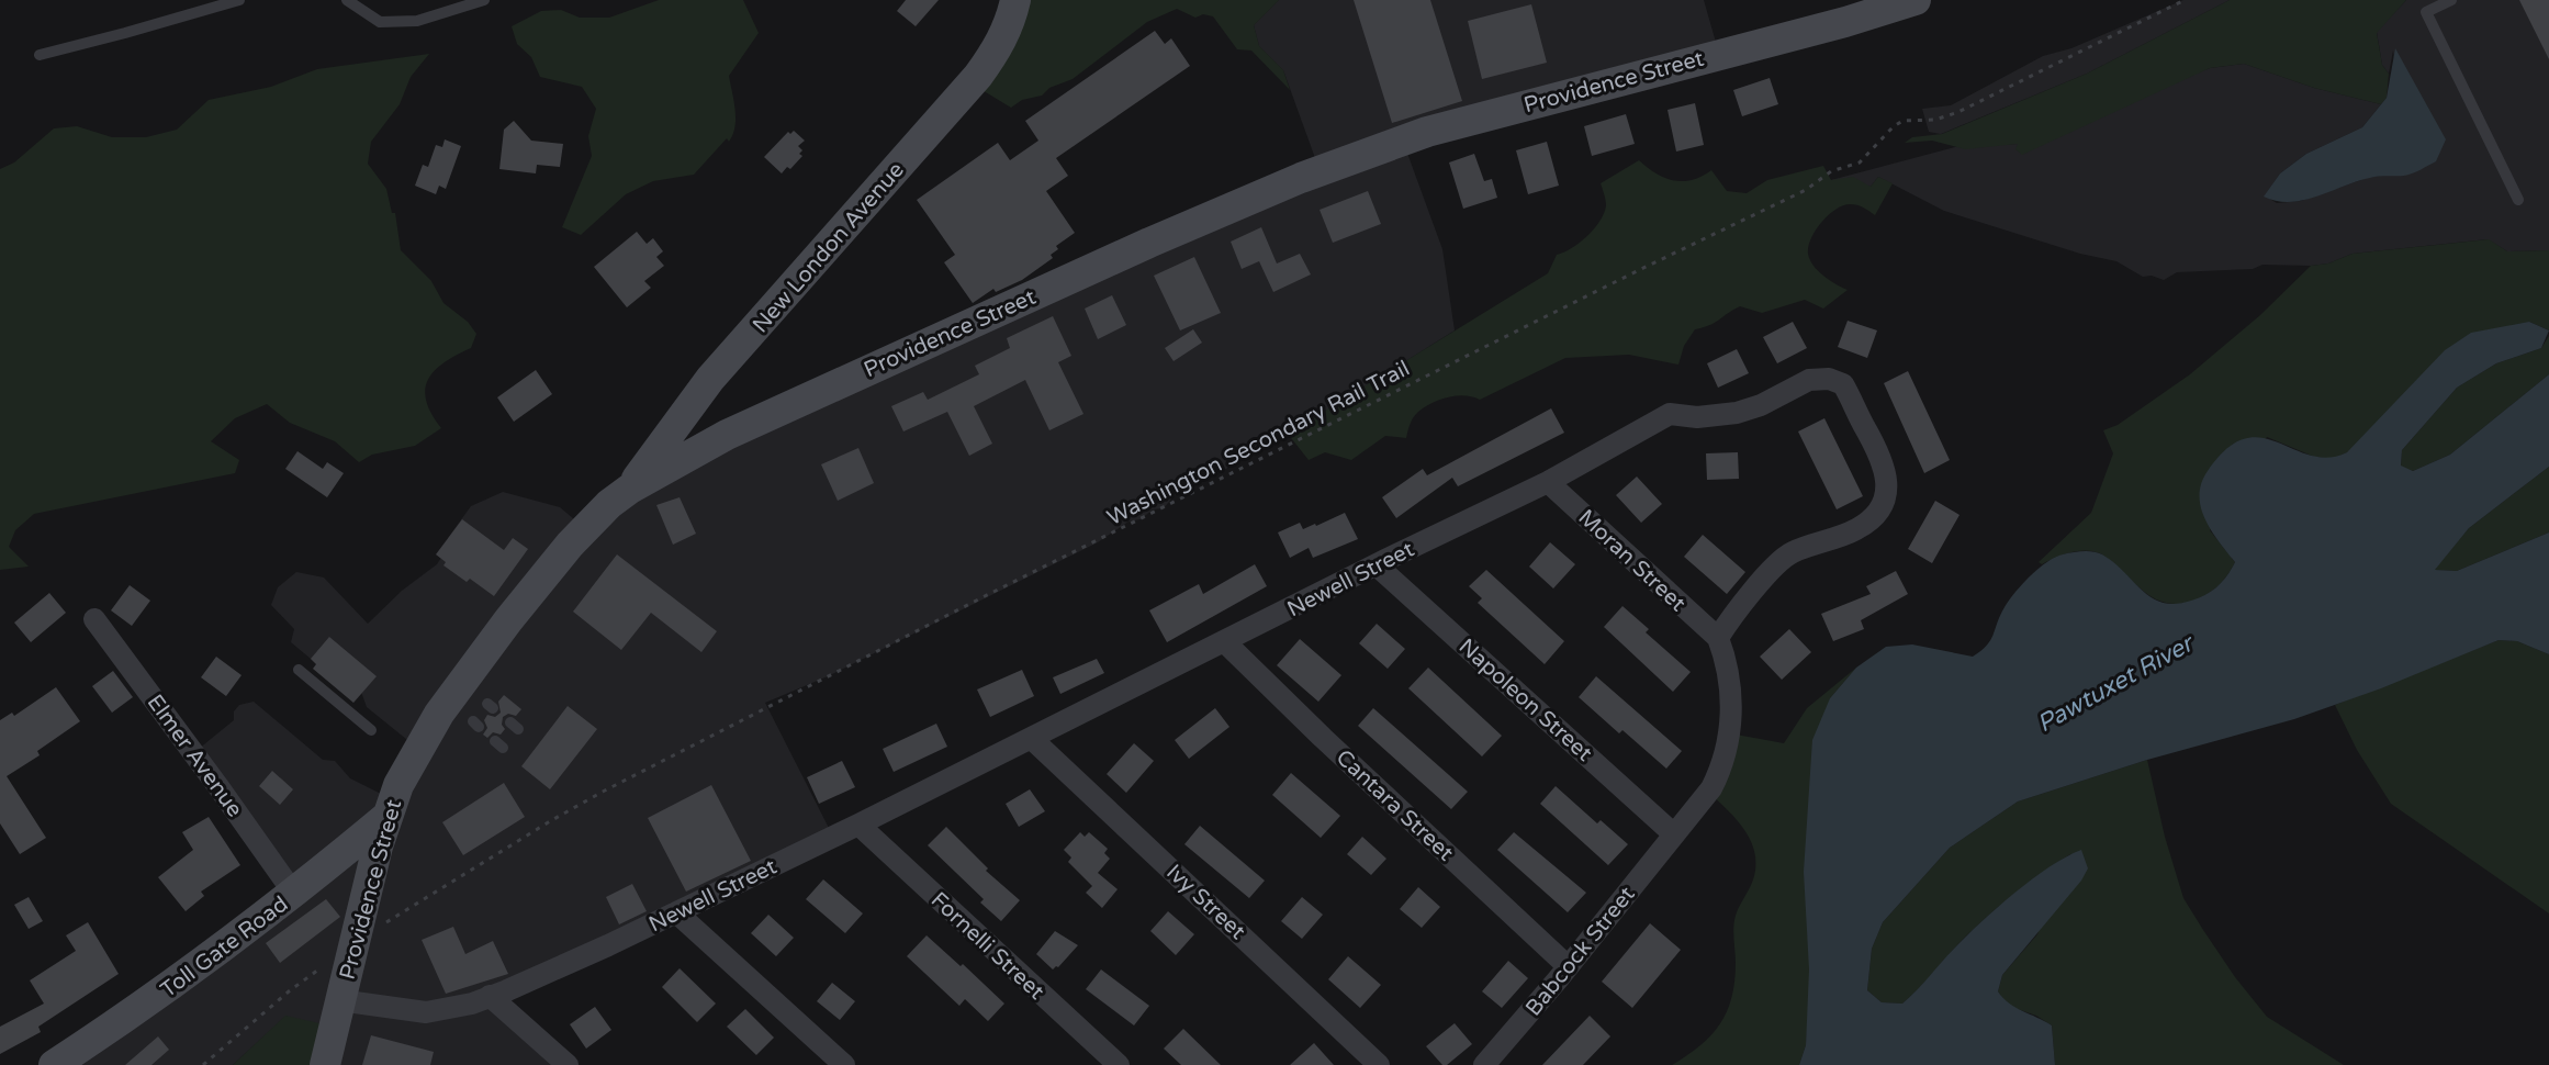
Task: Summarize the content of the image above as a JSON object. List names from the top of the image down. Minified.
{"streets":{"main road":["Providence Street","New London Avenue","Toll Gate Road"],"street":["Moran Street","Newell Street","Napoleon Street","Elmer Avenue","Cantara Street","Ivy Street","Fornelli Street","Babcock Street"],"path":["Washington Secondary Rail Trail"]},"crossings":[["Providence Street","New London Avenue"],["Providence Street","Washington Secondary Rail Trail"],["Providence Street","Newell Street"],["Providence Street","Toll Gate Road"],["Moran Street","Newell Street"],["Newell Street","Napoleon Street"],["Newell Street","Cantara Street"],["Newell Street","Ivy Street"],["Newell Street","Fornelli Street"],["Napoleon Street","Babcock Street"],["Elmer Avenue","Toll Gate Road"],["Cantara Street","Babcock Street"]],"water":["Pawtuxet River"]}
